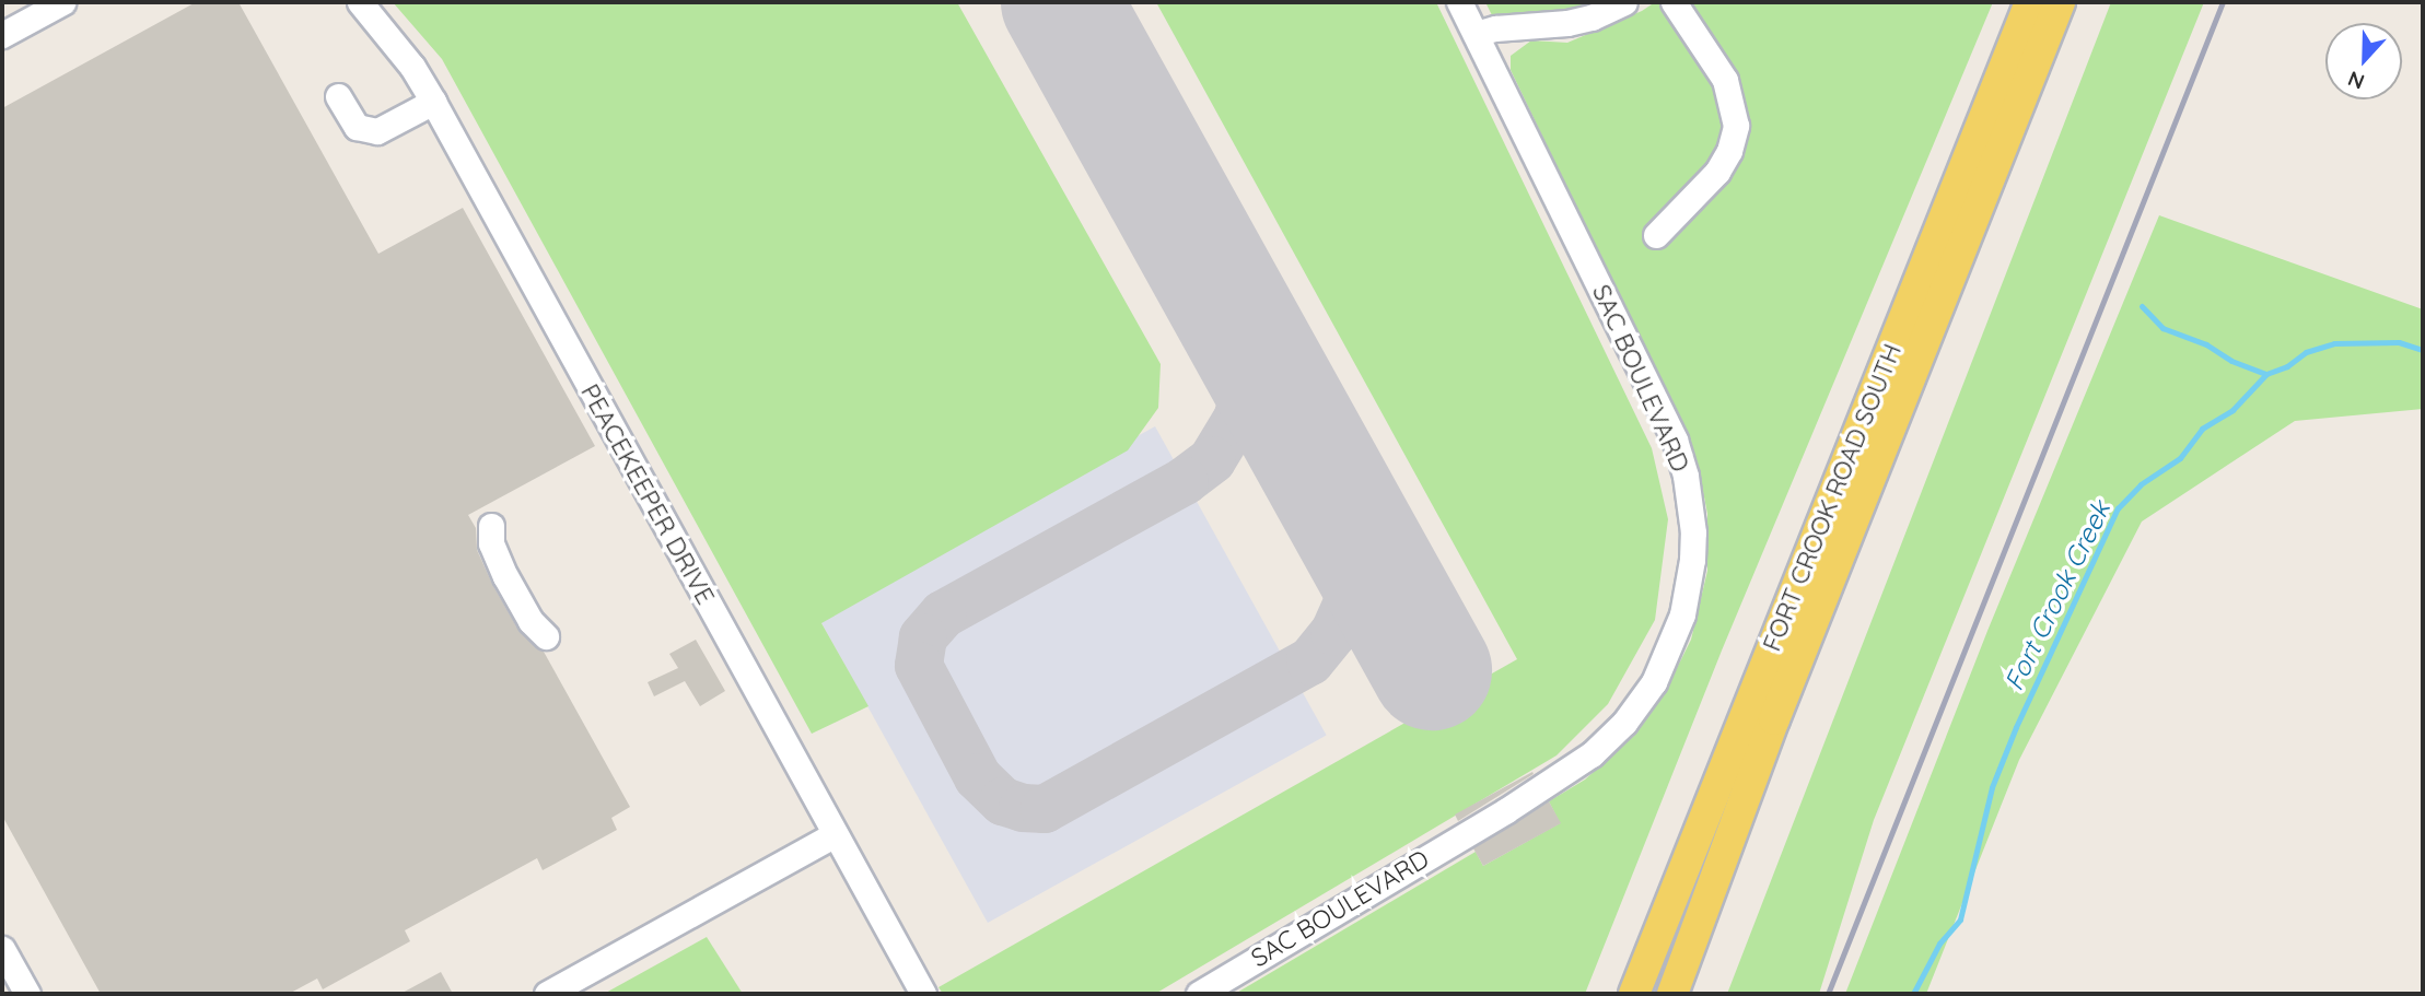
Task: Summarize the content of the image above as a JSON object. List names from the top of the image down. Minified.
{"streets":{"main road":["FORT CROOK ROAD SOUTH"],"street":["SAC BOULEVARD","PEACEKEEPER DRIVE"]},"water":["Fort Crook Creek"],"north":"bottom"}
